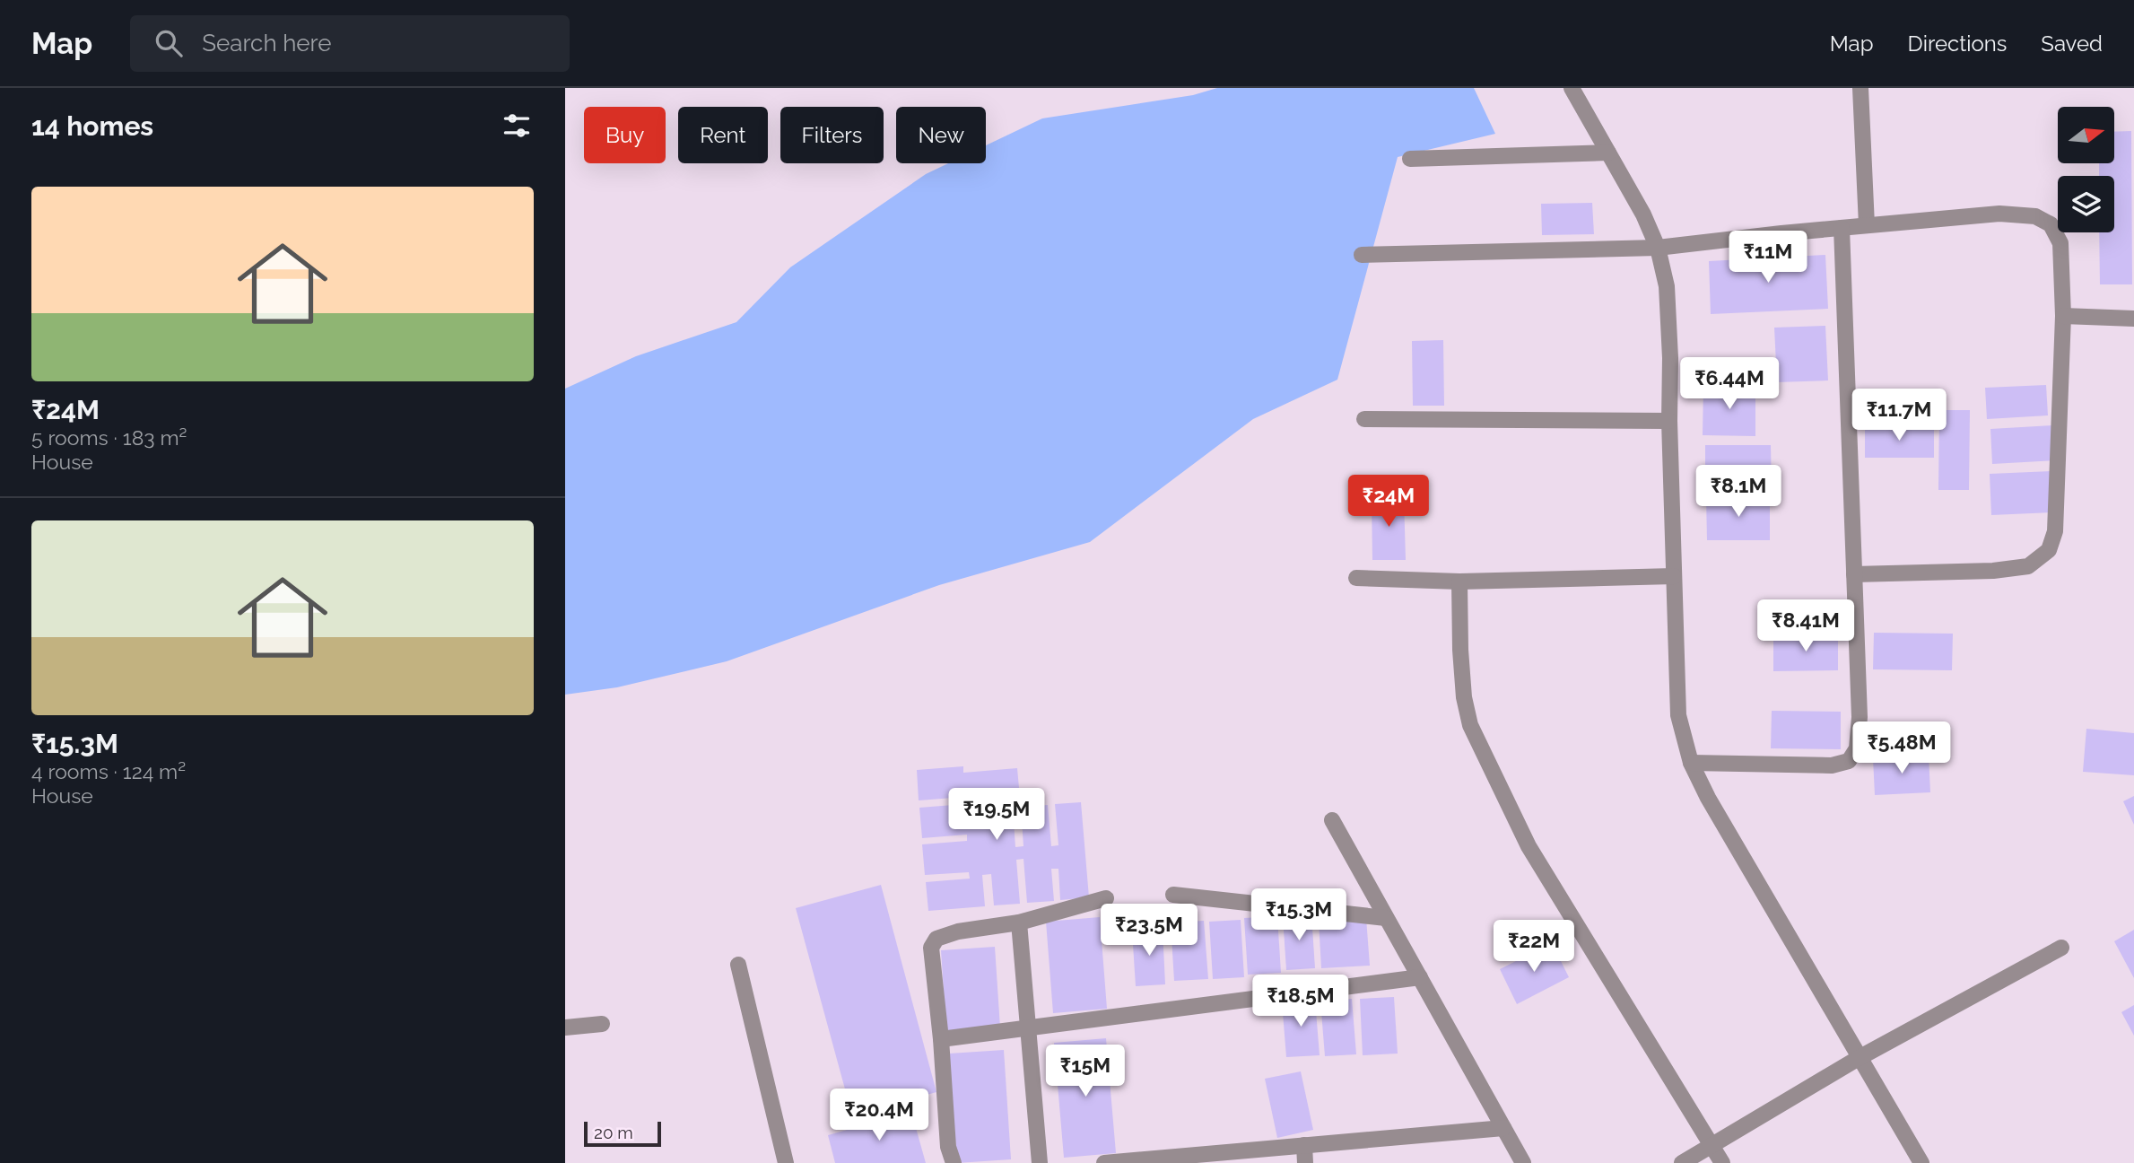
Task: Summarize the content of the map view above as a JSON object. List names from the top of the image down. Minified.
{"scale_bar":"20 m","north":"right","page":{"header":"Map","search":"Search here","nav":["Map","Directions","Saved"],"heading":"14 homes","chip":["Buy","Rent","Filters","New"],"list":[{"name":"₹24M","note":"5 rooms · 183 m² · House"},{"name":"₹15.3M","note":"4 rooms · 124 m² · House"}],"price":["₹11M","₹6.44M","₹11.7M","₹8.1M","₹24M","₹8.41M","₹5.48M","₹19.5M","₹15.3M","₹23.5M","₹22M","₹18.5M","₹15M","₹20.4M"],"scale":"20 m"}}
